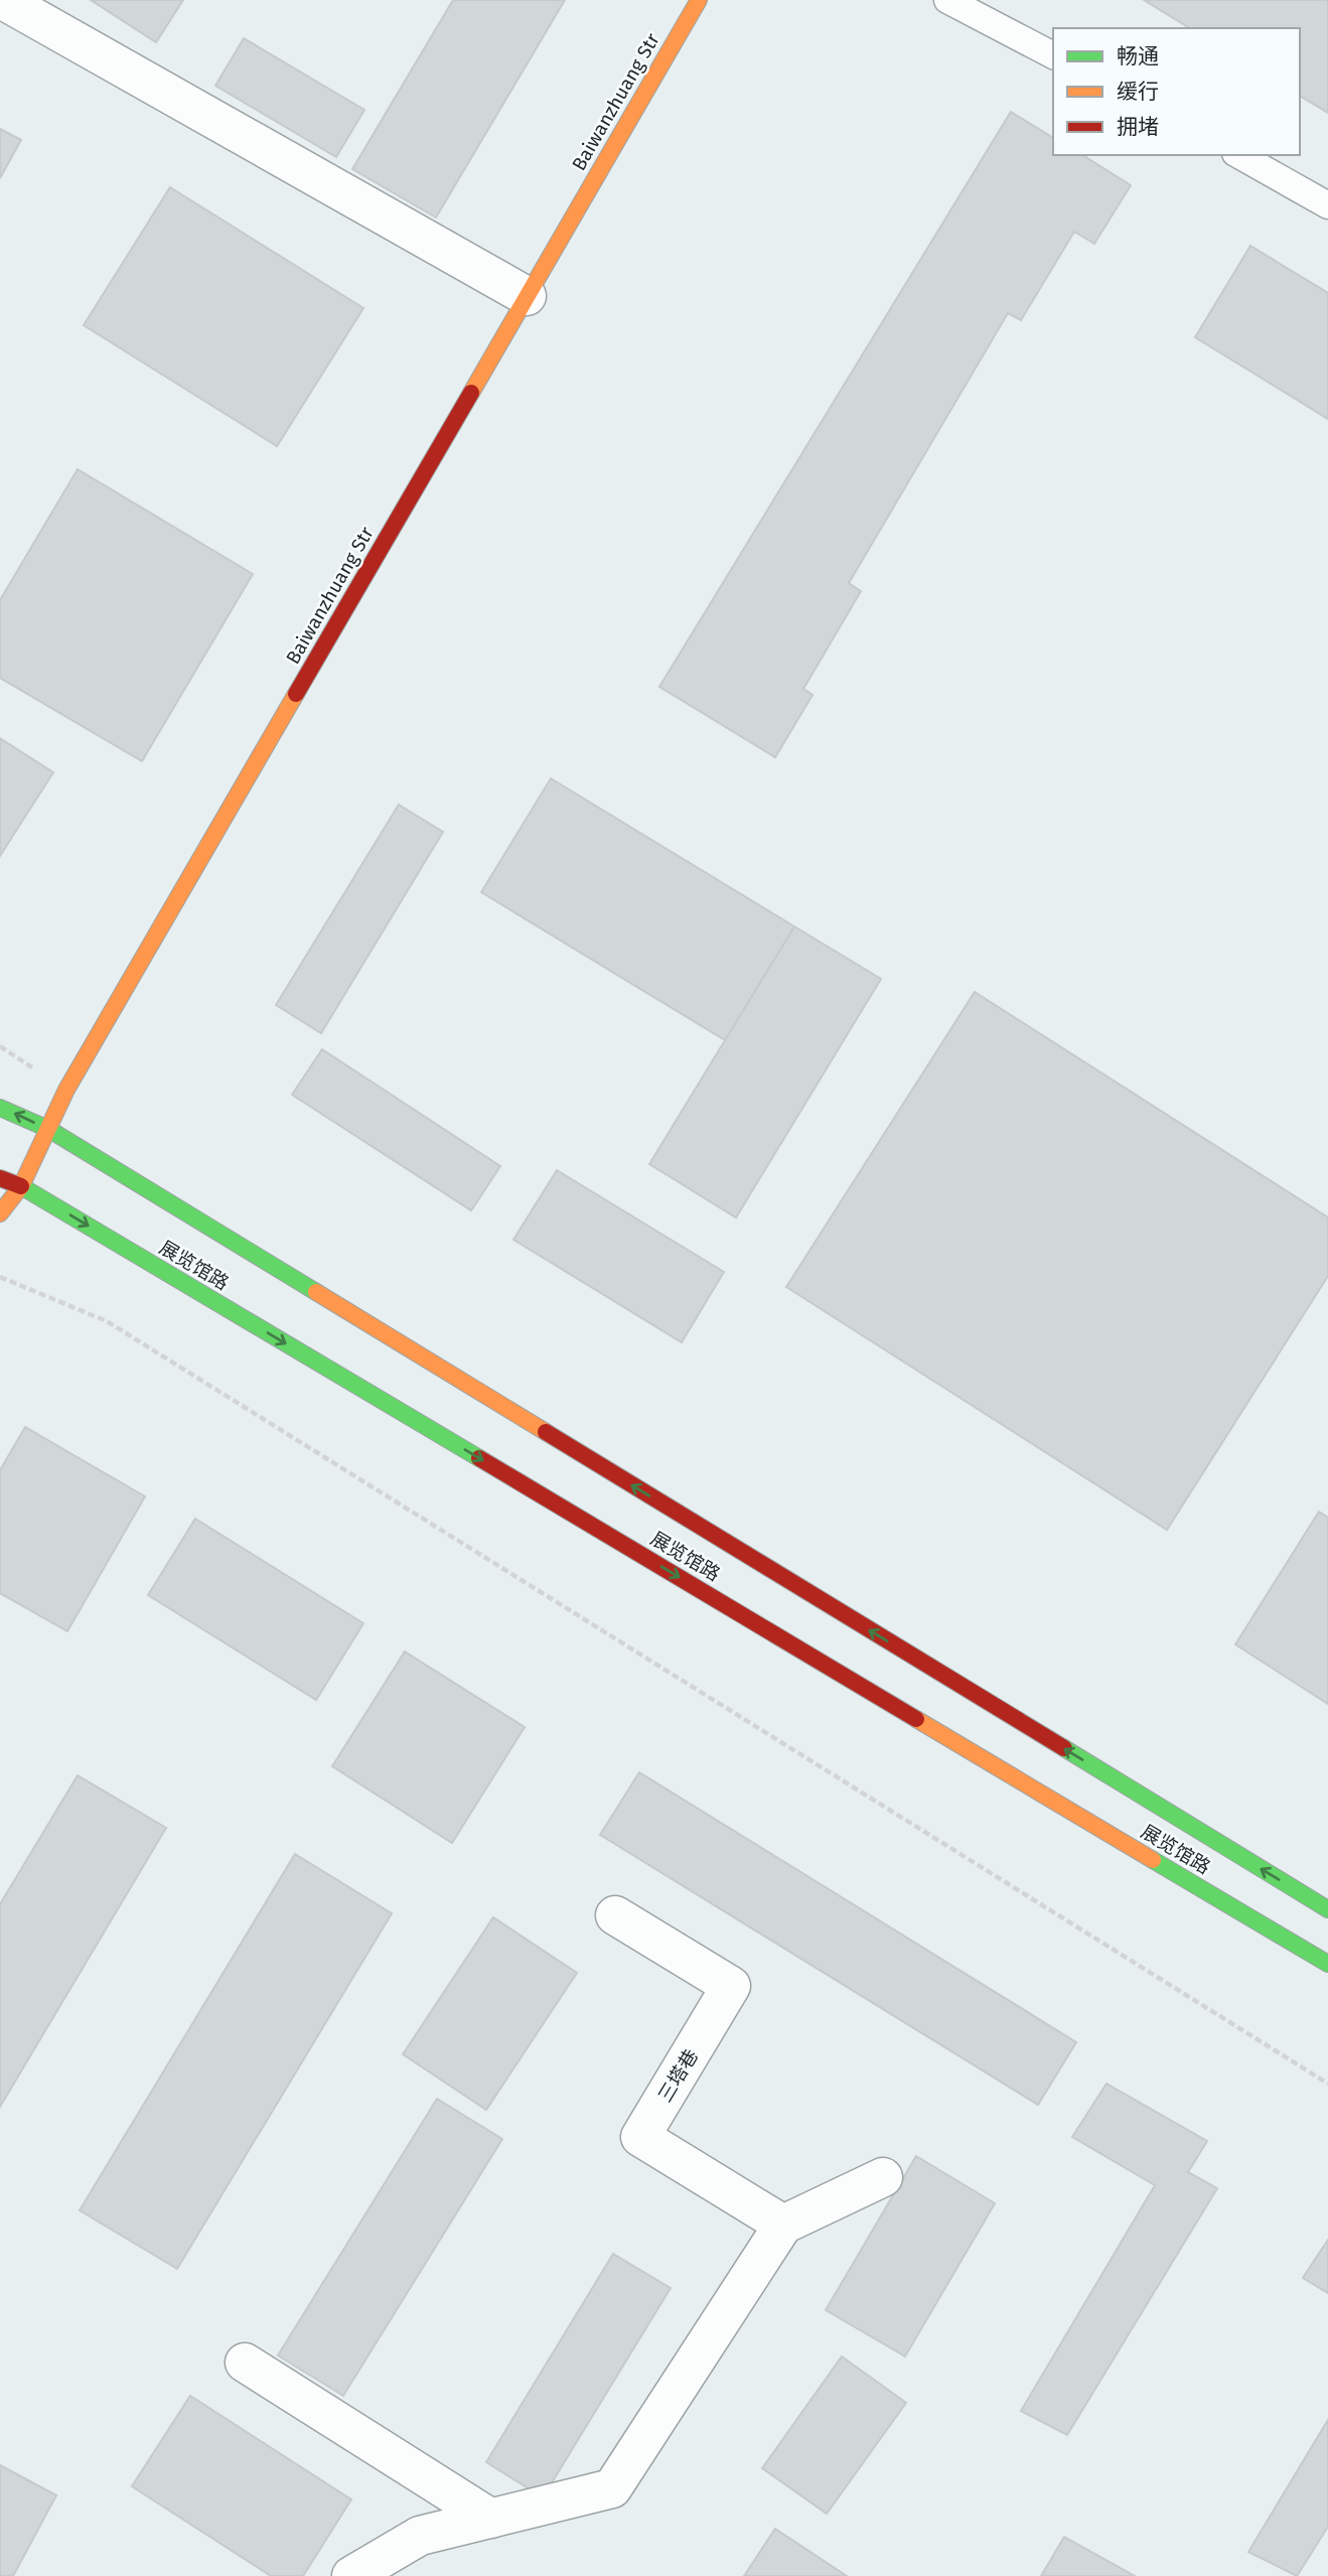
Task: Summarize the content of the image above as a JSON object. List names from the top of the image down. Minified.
{"streets":{"main road":["Baiwanzhuang Str","展览馆路"],"street":["三塔巷"]},"crossings":[["Baiwanzhuang Str","展览馆路"]],"legend":["畅通","缓行","拥堵"]}
